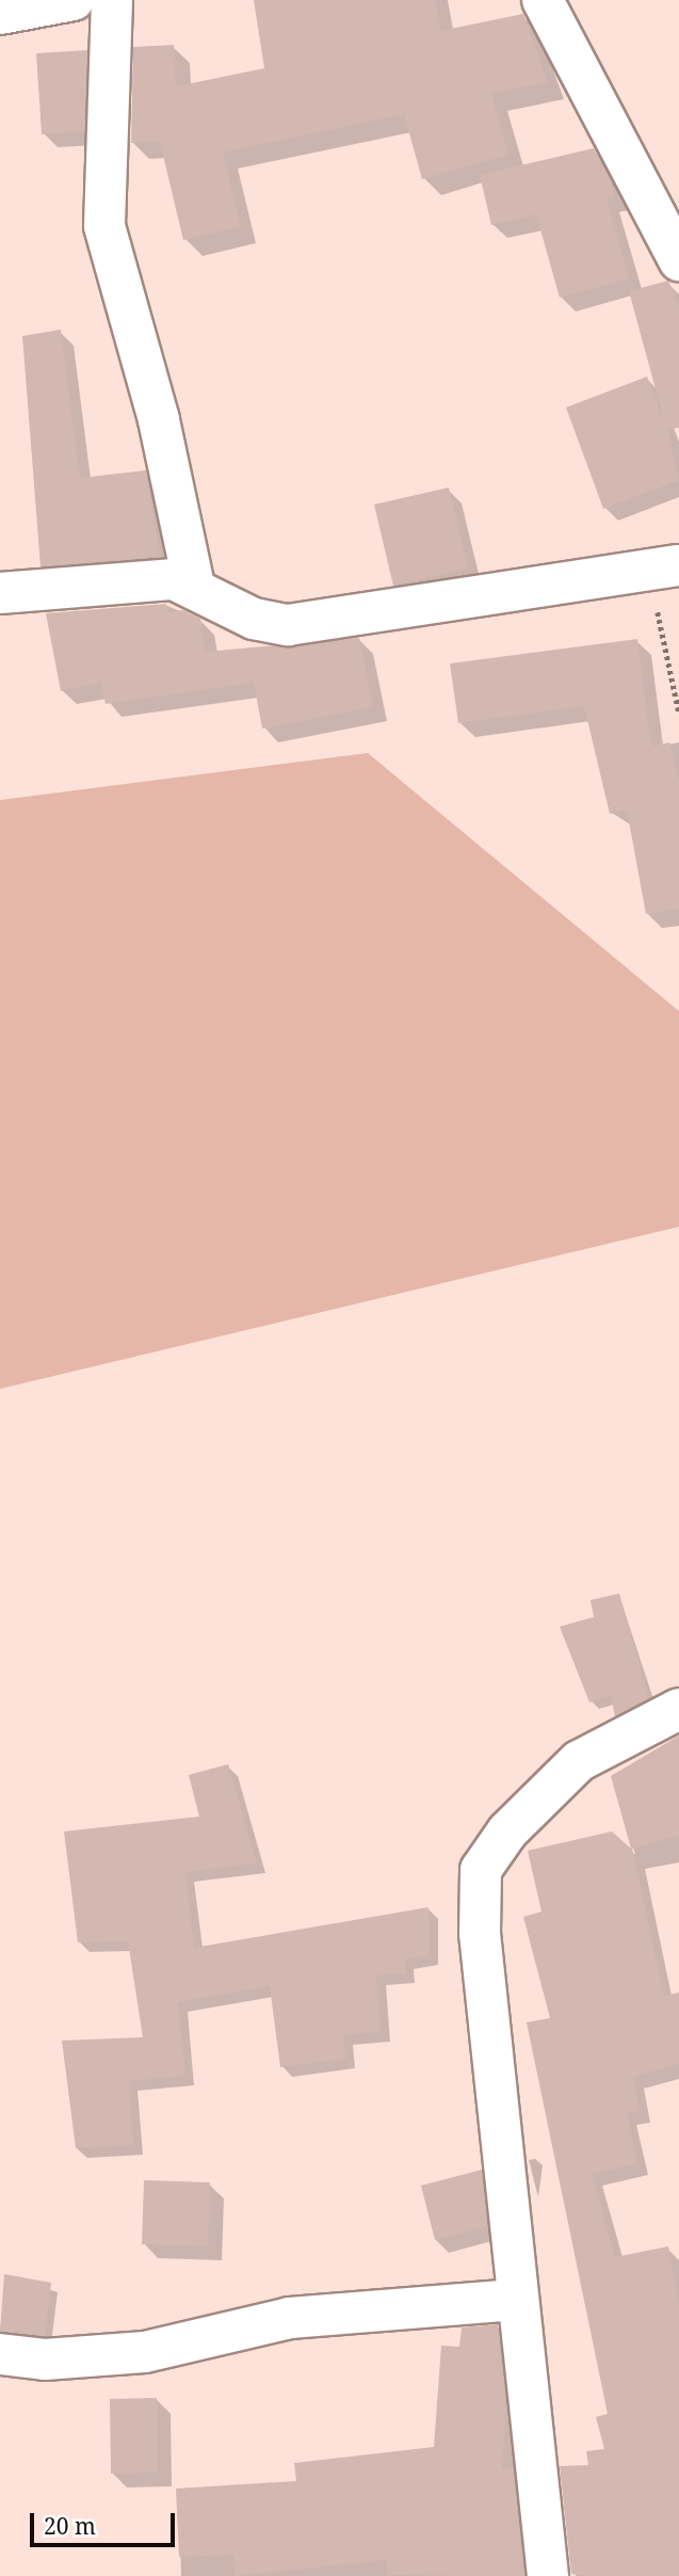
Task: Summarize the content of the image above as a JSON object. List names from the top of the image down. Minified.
{"scale_bar":"20 m"}
